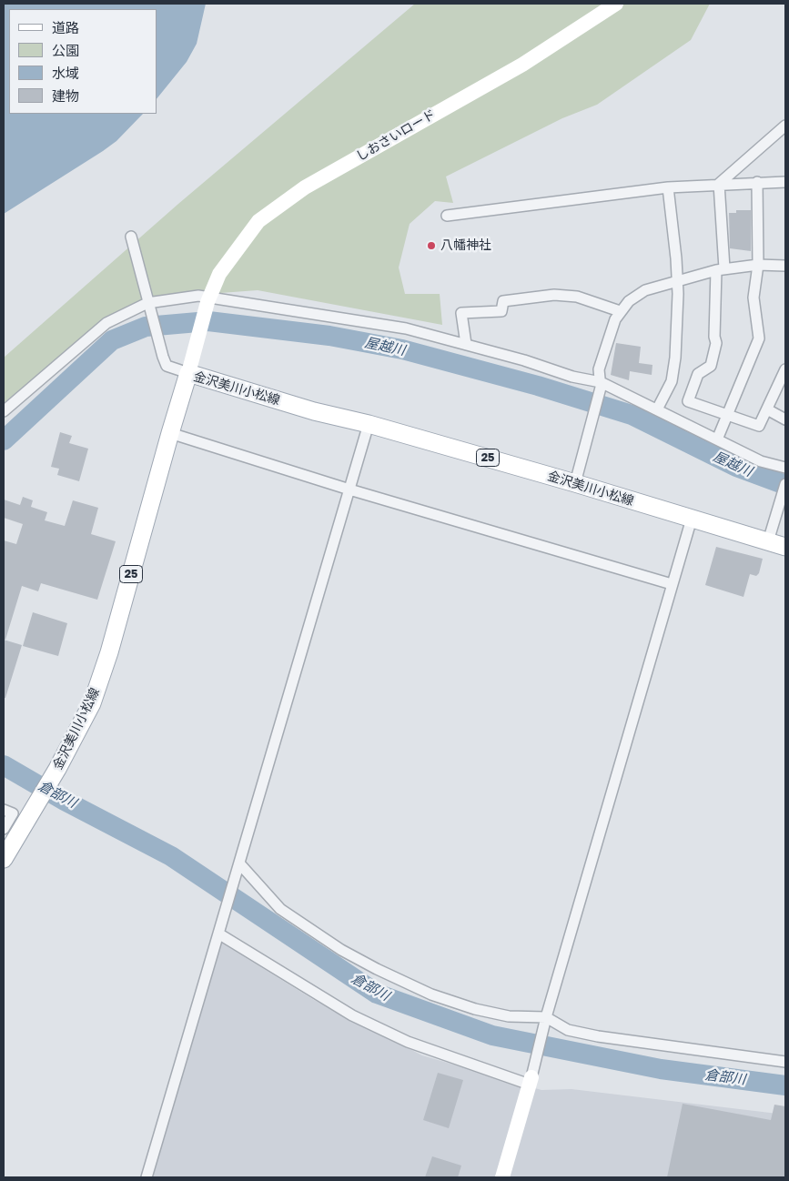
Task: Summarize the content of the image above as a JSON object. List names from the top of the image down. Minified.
{"streets":{"main road":["金沢美川小松線","25"],"street":["しおさいロード"]},"crossings":[["しおさいロード","金沢美川小松線"]],"water":["屋越川","倉部川"],"places":["八幡神社"],"legend":["道路","公園","水域","建物"]}
